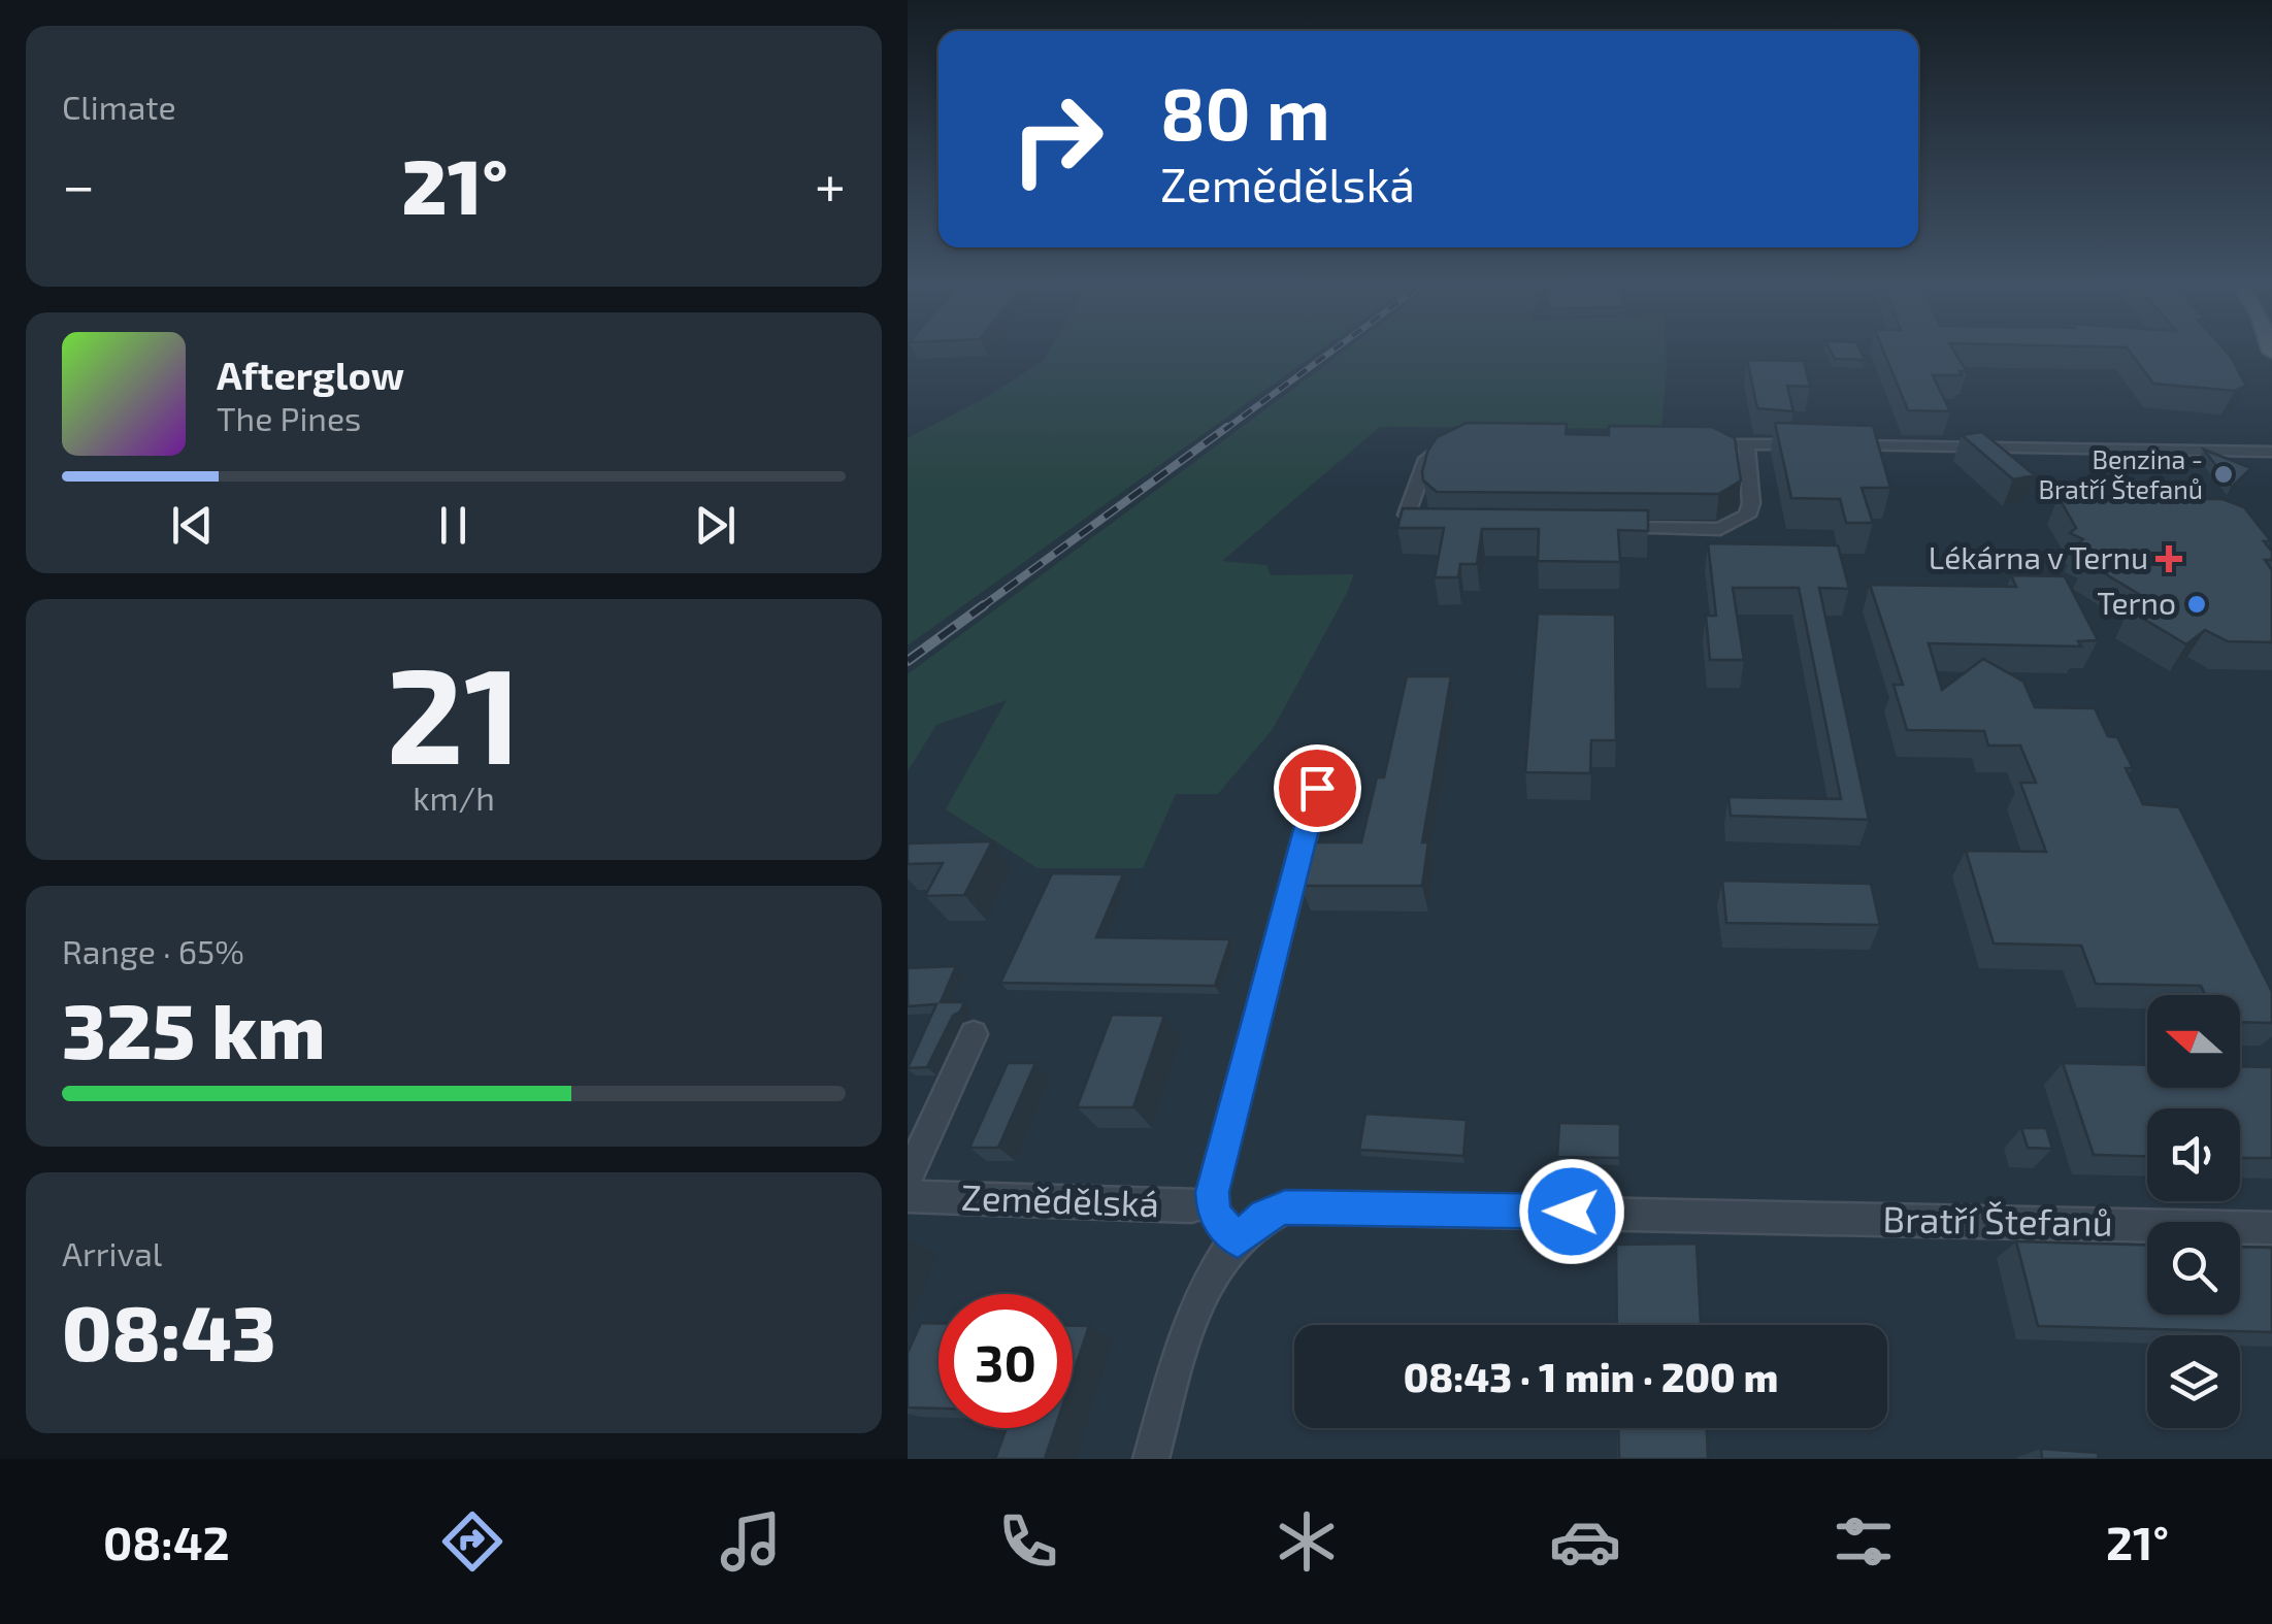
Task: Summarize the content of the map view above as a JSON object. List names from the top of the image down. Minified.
{"streets":{"street":["Zemědělská","Bratří Štefanů"]},"places":{"other":["Benzina - Bratří Štefanů","Terno"],"health":["Lékárna v Ternu"]},"north":"left","page":{"tile":["Climate",["21","km/h"],["Range · 65%","325 km"],["Arrival","08:43"]],"turn":["80 m","Zemědělská"],"heat":["−","21°","+"],"song":["Afterglow","The Pines"],"limit":"30","trip":"08:43 · 1 min · 200 m","tabs":["08:42","21°"]}}
